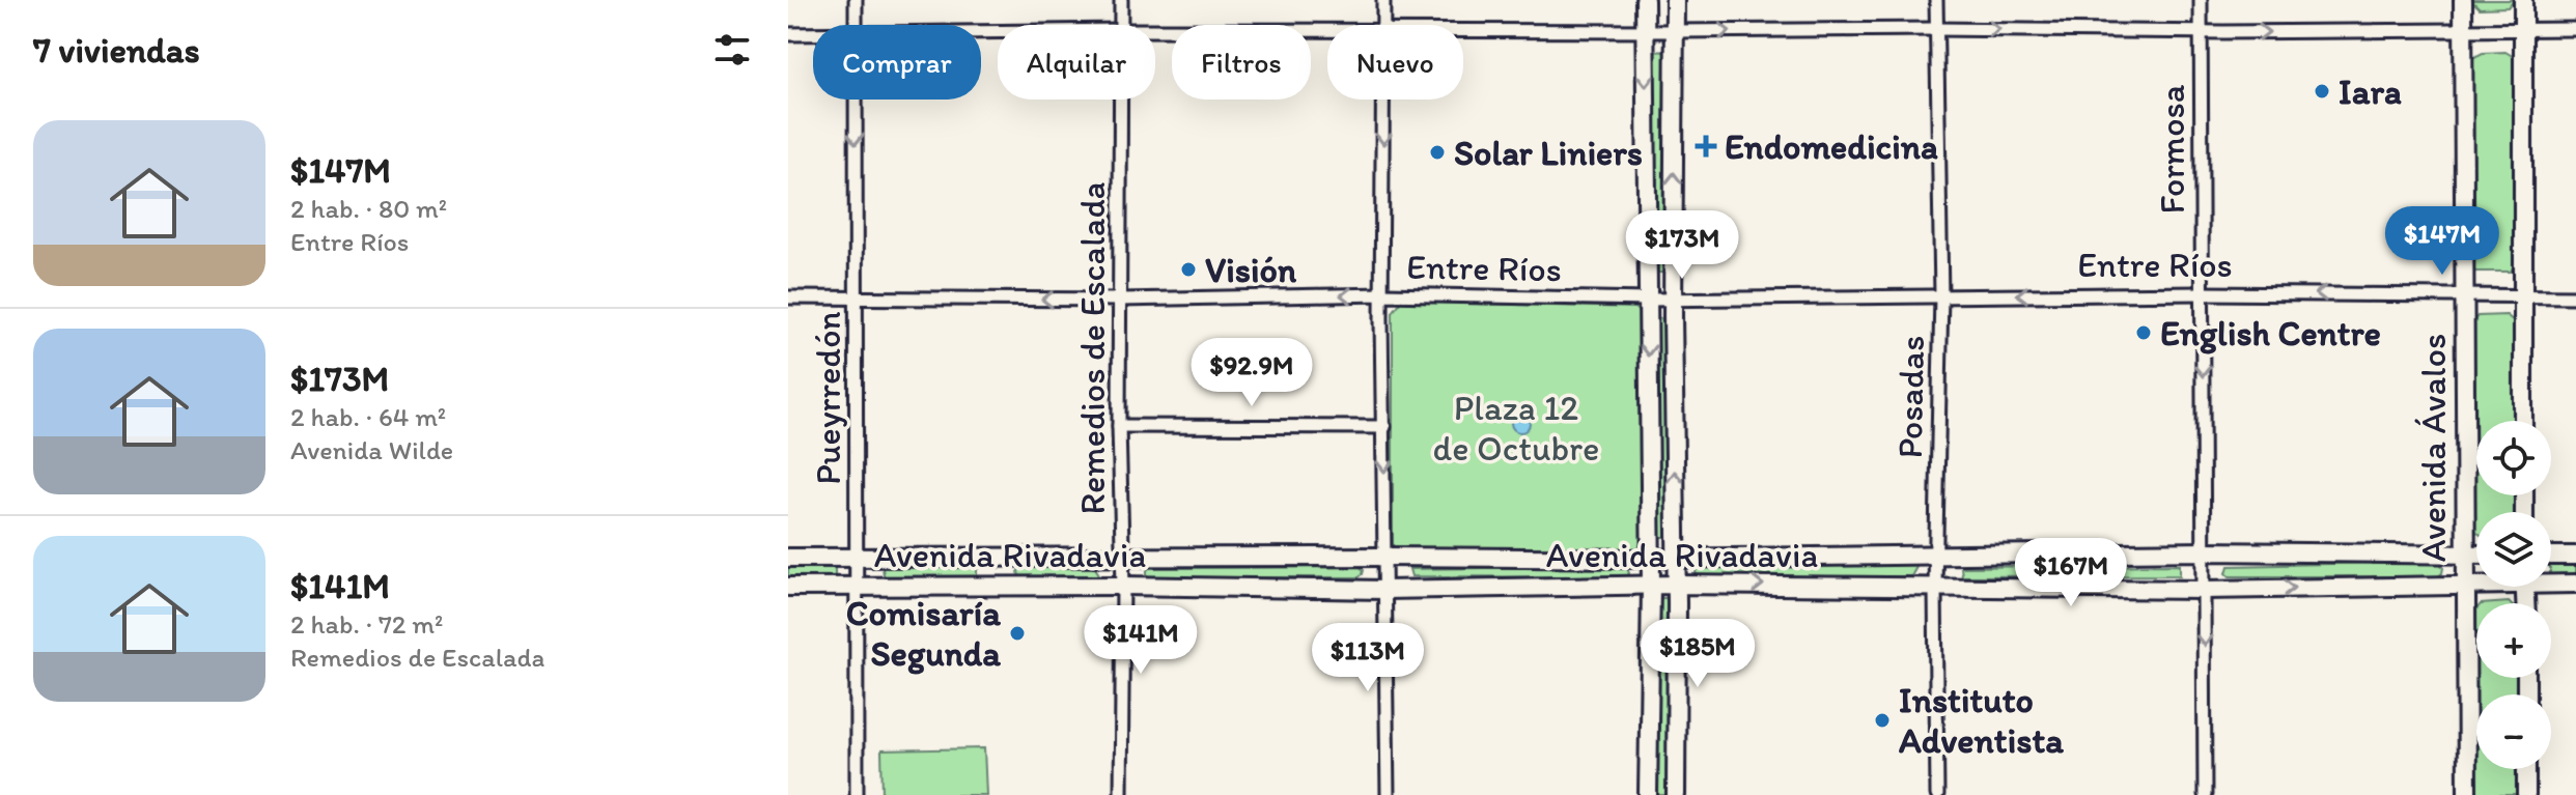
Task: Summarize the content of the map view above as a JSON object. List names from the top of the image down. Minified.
{"streets":{"main road":["Avenida Ávalos","Avenida Rivadavia"],"street":["Formosa","Entre Ríos","Remedios de Escalada","Posadas","Pueyrredón"]},"crossings":[["Formosa","Entre Ríos"],["Formosa","Avenida Rivadavia"],["Entre Ríos","Remedios de Escalada"],["Entre Ríos","Posadas"],["Entre Ríos","Pueyrredón"],["Entre Ríos","Avenida Ávalos"],["Remedios de Escalada","Avenida Rivadavia"],["Posadas","Avenida Rivadavia"],["Pueyrredón","Avenida Rivadavia"],["Avenida Ávalos","Avenida Rivadavia"]],"one_way":["Formosa","Entre Ríos"],"parks":["Plaza 12 de Octubre"],"places":{"other":["Iara","Solar Liniers","Visión","English Centre","Comisaría Segunda","Instituto Adventista"],"health":["Endomedicina"]},"page":{"heading":"7 viviendas","chip":["Comprar","Alquilar","Filtros","Nuevo"],"list":[{"name":"$147M","note":"2 hab. · 80 m² · Entre Ríos"},{"name":"$173M","note":"2 hab. · 64 m² · Avenida Wilde"},{"name":"$141M","note":"2 hab. · 72 m² · Remedios de Escalada"}],"price":["$147M","$173M","$92.9M","$167M","$141M","$185M","$113M"],"map_buttons":["+","−"]}}
